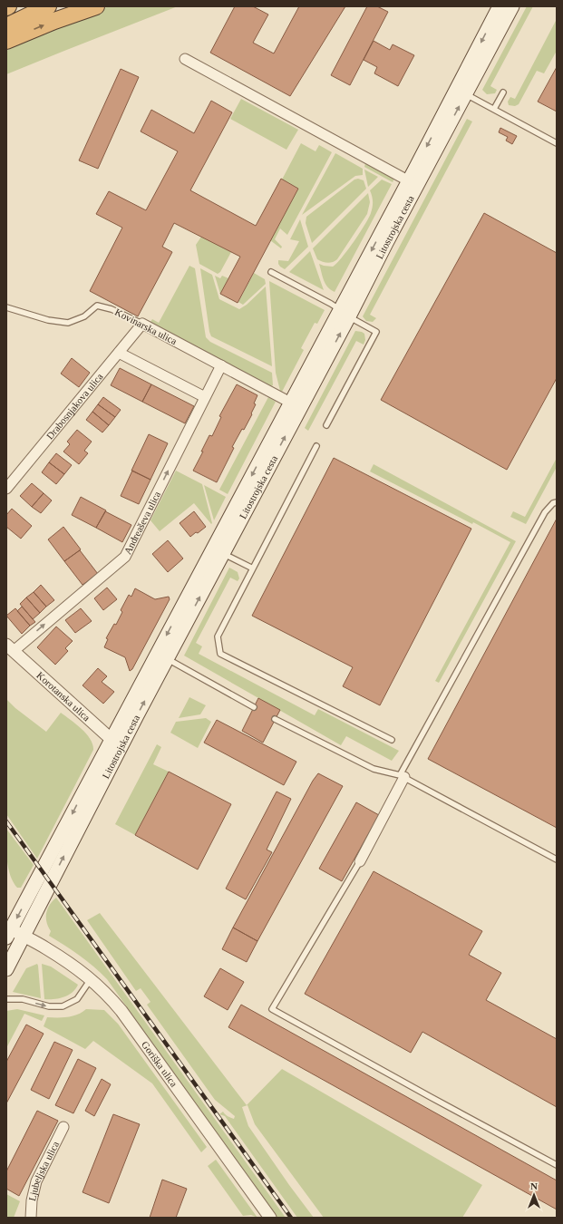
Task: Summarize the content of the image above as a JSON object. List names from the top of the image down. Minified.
{"streets":{"main road":["Litostrojska cesta"],"street":["Kovinarska ulica","Drabosnjakova ulica","Andreaševa ulica","Korotanska ulica","Goriška ulica","Ljubeljska ulica"]},"crossings":[["Litostrojska cesta","Kovinarska ulica"],["Litostrojska cesta","Korotanska ulica"],["Litostrojska cesta","Goriška ulica"],["Kovinarska ulica","Drabosnjakova ulica"],["Andreaševa ulica","Korotanska ulica"]],"one_way":["Andreaševa ulica"],"north":"top"}
